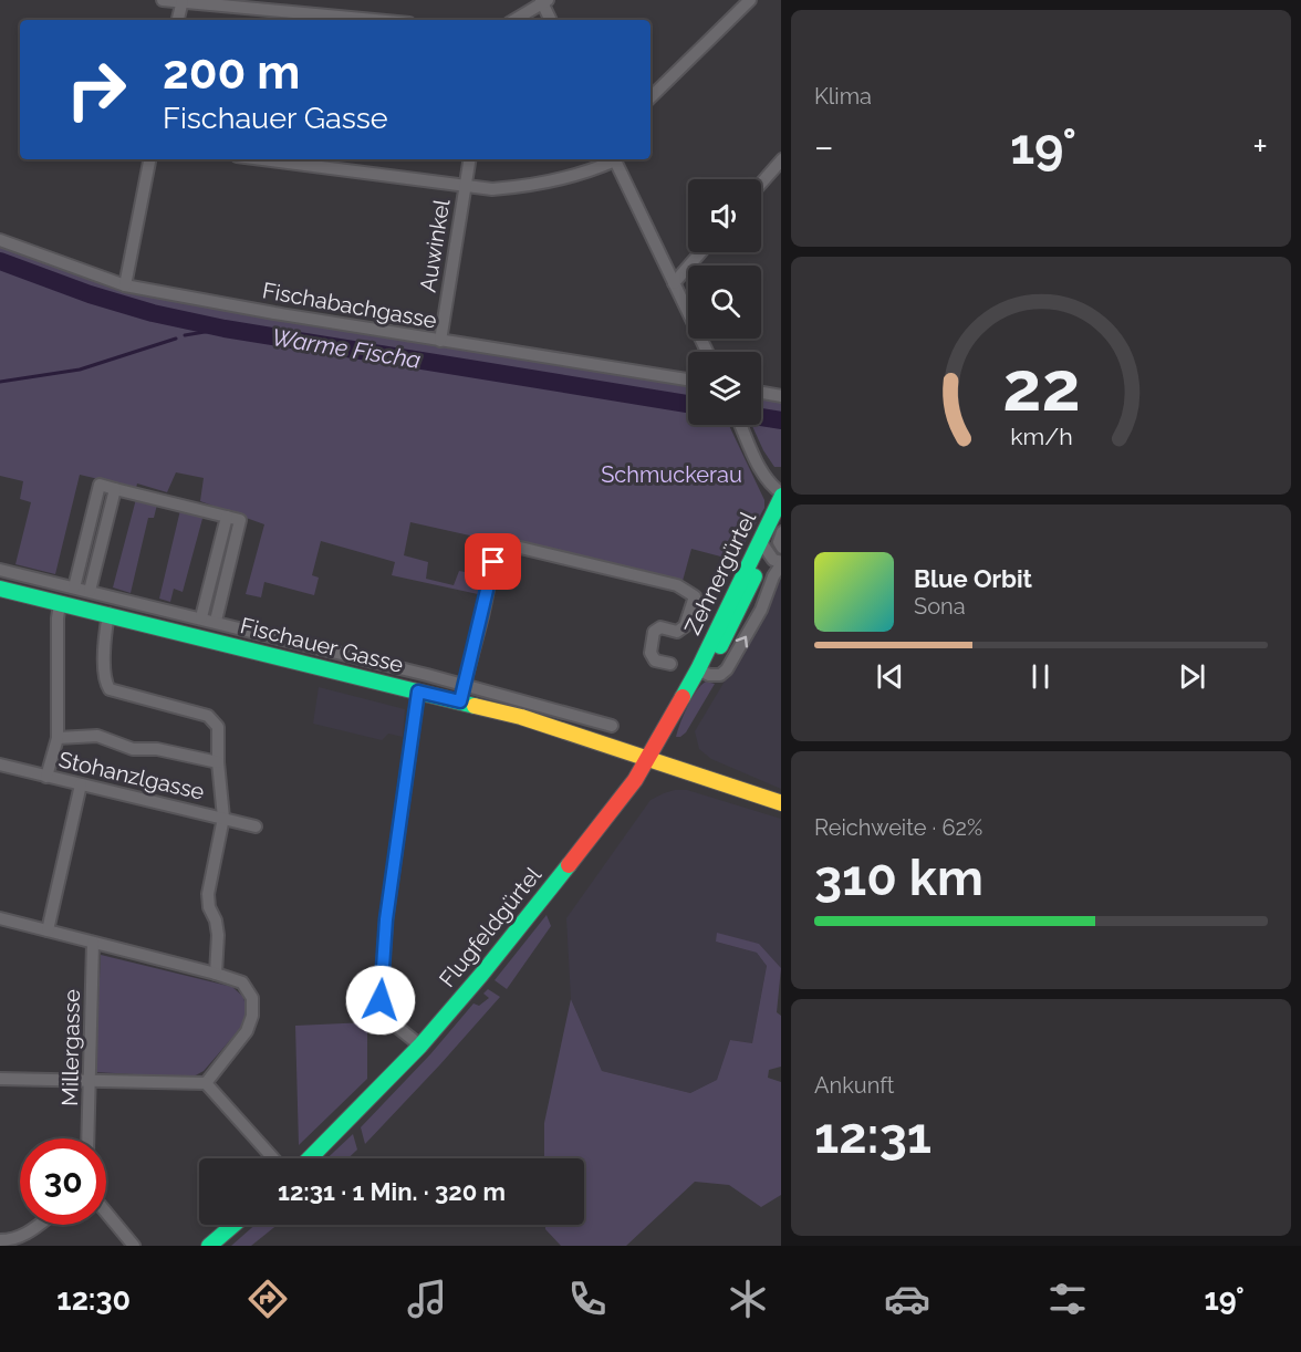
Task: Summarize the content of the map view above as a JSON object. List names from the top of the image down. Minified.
{"streets":{"main road":["Zehnergürtel","Fischauer Gasse","Flugfeldgürtel"],"street":["Auwinkel","Fischabachgasse","Stohanzlgasse","Millergasse"]},"crossings":[["Auwinkel","Fischabachgasse"],["Zehnergürtel","Fischauer Gasse"],["Zehnergürtel","Flugfeldgürtel"],["Fischauer Gasse","Flugfeldgürtel"]],"water":["Warme Fischa"],"parks":["Schmuckerau"],"page":{"tile":["Klima",["Reichweite · 62%","310 km"],["Ankunft","12:31"]],"turn":["200 m","Fischauer Gasse"],"heat":["−","19°","+"],"song":["Blue Orbit","Sona"],"limit":"30","trip":"12:31 · 1 Min. · 320 m","tabs":["12:30","19°"],"gauge":["22","km/h"]}}
